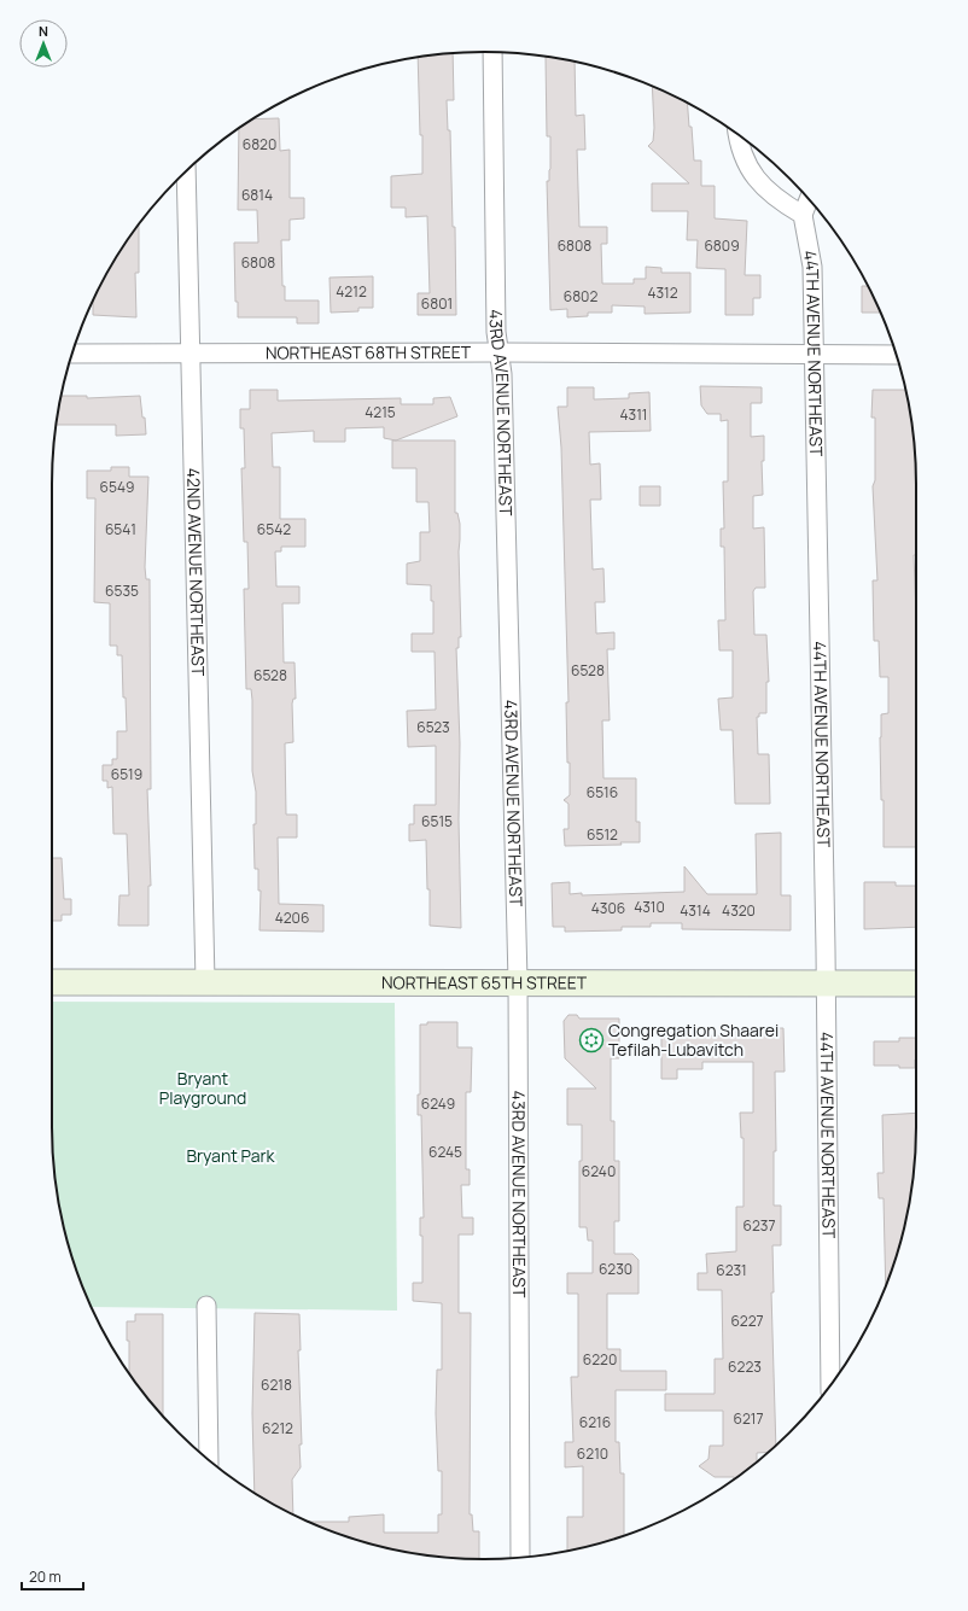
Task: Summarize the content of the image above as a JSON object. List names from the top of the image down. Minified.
{"streets":{"main road":["NORTHEAST 65TH STREET"],"street":["NORTHEAST 68TH STREET","44TH AVENUE NORTHEAST","43RD AVENUE NORTHEAST","42ND AVENUE NORTHEAST"]},"crossings":[["NORTHEAST 68TH STREET","44TH AVENUE NORTHEAST"],["NORTHEAST 68TH STREET","43RD AVENUE NORTHEAST"],["NORTHEAST 68TH STREET","42ND AVENUE NORTHEAST"],["44TH AVENUE NORTHEAST","NORTHEAST 65TH STREET"],["43RD AVENUE NORTHEAST","NORTHEAST 65TH STREET"],["42ND AVENUE NORTHEAST","NORTHEAST 65TH STREET"]],"parks":["Bryant Playground","Bryant Park"],"places":{"synagogue":["Congregation Shaarei Tefilah-Lubavitch"]},"house_numbers":["6820","6814","6808","6809","6808","4212","4312","6802","6801","4215","4311","6549","6541","6542","6535","6528","6528","6523","6519","6516","6515","6512","4310","4306","4314","4320","4206","6249","6245","6240","6237","6230","6231","6227","6220","6223","6218","6217","6216","6212","6210"],"scale_bar":"20 m","north":"top"}
